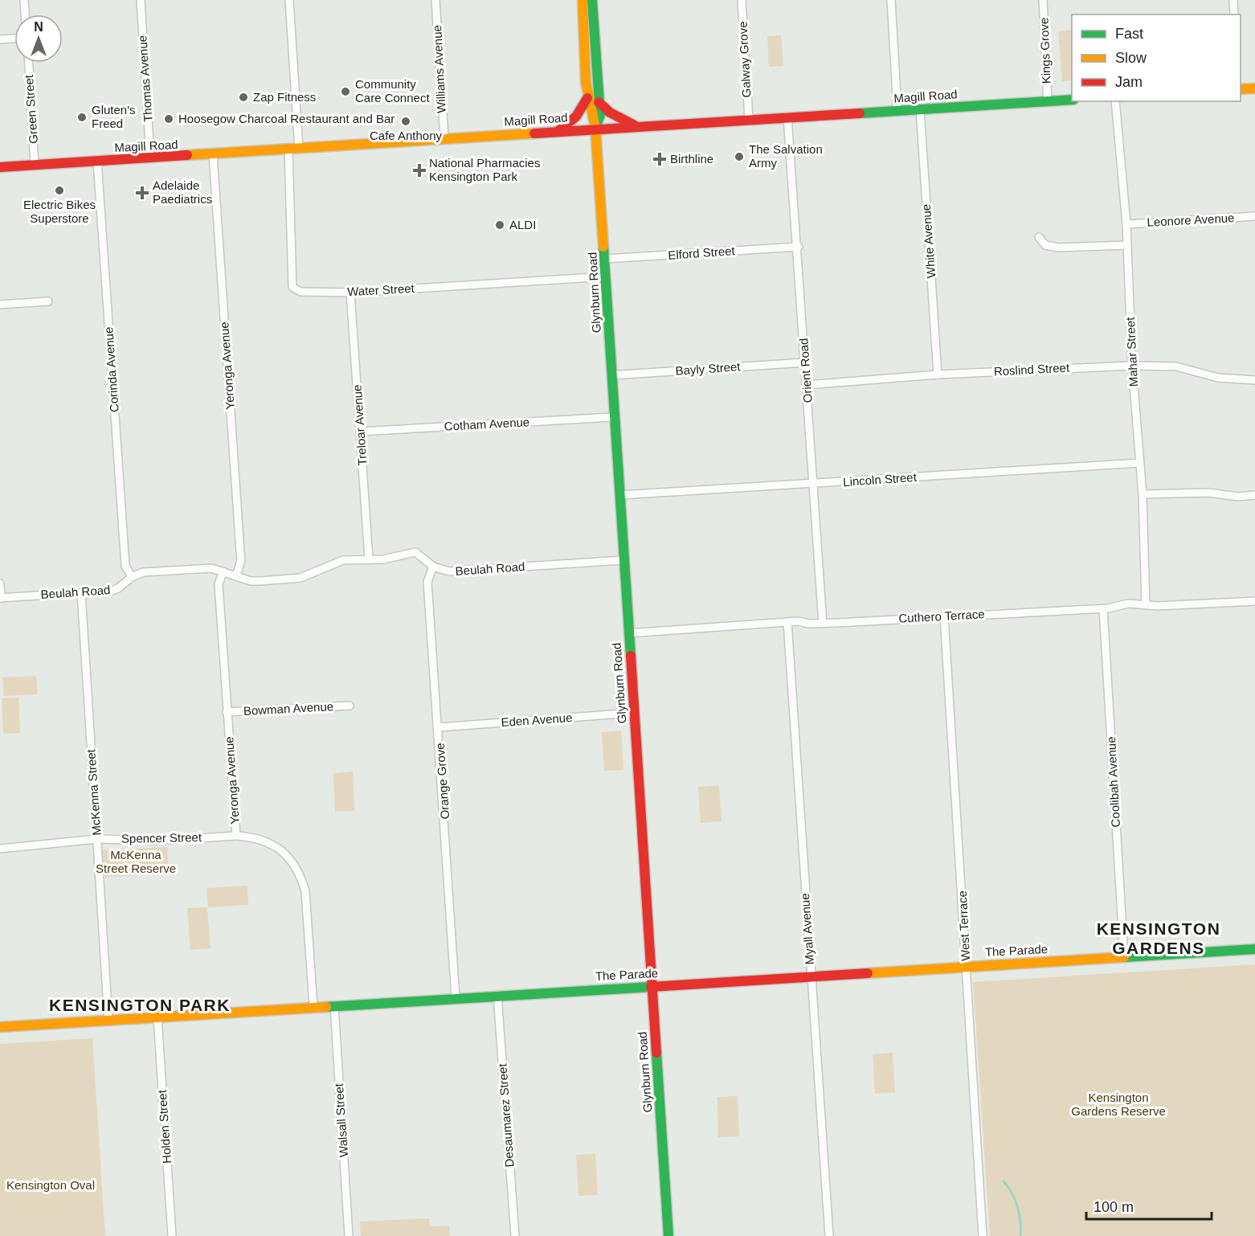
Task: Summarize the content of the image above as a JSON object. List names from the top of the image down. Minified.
{"streets":{"main road":["Magill Road","Glynburn Road","The Parade"],"street":["Kings Grove","Galway Grove","Williams Avenue","Thomas Avenue","Green Street","Leonore Avenue","White Avenue","Elford Street","Water Street","Mahar Street","Yeronga Avenue","Bayly Street","Corinda Avenue","Roslind Street","Orient Road","Cotham Avenue","Treloar Avenue","Lincoln Street","Beulah Road","Cuthero Terrace","Bowman Avenue","Eden Avenue","Orange Grove","Coolibah Avenue","McKenna Street","Spencer Street","West Terrace","Myall Avenue","Desaumarez Street","Walsall Street","Holden Street"]},"crossings":[["Kings Grove","Magill Road"],["Galway Grove","Magill Road"],["Williams Avenue","Magill Road"],["Thomas Avenue","Magill Road"],["Magill Road","Green Street"],["Magill Road","White Avenue"],["Magill Road","Water Street"],["Magill Road","Glynburn Road"],["Magill Road","Yeronga Avenue"],["Magill Road","Corinda Avenue"],["Magill Road","Orient Road"],["Leonore Avenue","Mahar Street"],["White Avenue","Roslind Street"],["Elford Street","Glynburn Road"],["Elford Street","Orient Road"],["Water Street","Glynburn Road"],["Water Street","Treloar Avenue"],["Glynburn Road","Bayly Street"],["Glynburn Road","Cotham Avenue"],["Glynburn Road","Lincoln Street"],["Glynburn Road","Beulah Road"],["Glynburn Road","Cuthero Terrace"],["Glynburn Road","Eden Avenue"],["Glynburn Road","The Parade"],["Mahar Street","Roslind Street"],["Mahar Street","Lincoln Street"],["Mahar Street","Cuthero Terrace"],["Yeronga Avenue","Beulah Road"],["Yeronga Avenue","Bowman Avenue"],["Yeronga Avenue","Spencer Street"],["Yeronga Avenue","The Parade"],["Bayly Street","Orient Road"],["Corinda Avenue","Beulah Road"],["Roslind Street","Orient Road"],["Orient Road","Lincoln Street"],["Orient Road","Cuthero Terrace"],["Cotham Avenue","Treloar Avenue"],["Treloar Avenue","Beulah Road"],["Beulah Road","Orange Grove"],["Beulah Road","McKenna Street"],["Cuthero Terrace","Coolibah Avenue"],["Cuthero Terrace","West Terrace"],["Cuthero Terrace","Myall Avenue"],["Eden Avenue","Orange Grove"],["Orange Grove","The Parade"],["Coolibah Avenue","The Parade"],["McKenna Street","Spencer Street"],["McKenna Street","The Parade"],["West Terrace","The Parade"],["Myall Avenue","The Parade"],["The Parade","Desaumarez Street"],["The Parade","Walsall Street"],["The Parade","Holden Street"]],"districts":["KENSINGTON GARDENS","KENSINGTON PARK"],"parks":["McKenna Street Reserve","Kensington Gardens Reserve","Kensington Oval"],"places":{"other":["Community Care Connect","Zap Fitness","Gluten's Freed","Hoosegow Charcoal Restaurant and Bar","Cafe Anthony","The Salvation Army","Electric Bikes Superstore","ALDI"],"health":["Birthline","National Pharmacies Kensington Park","Adelaide Paediatrics"]},"legend":["Fast","Slow","Jam"],"scale_bar":"100 m","north":"top"}
